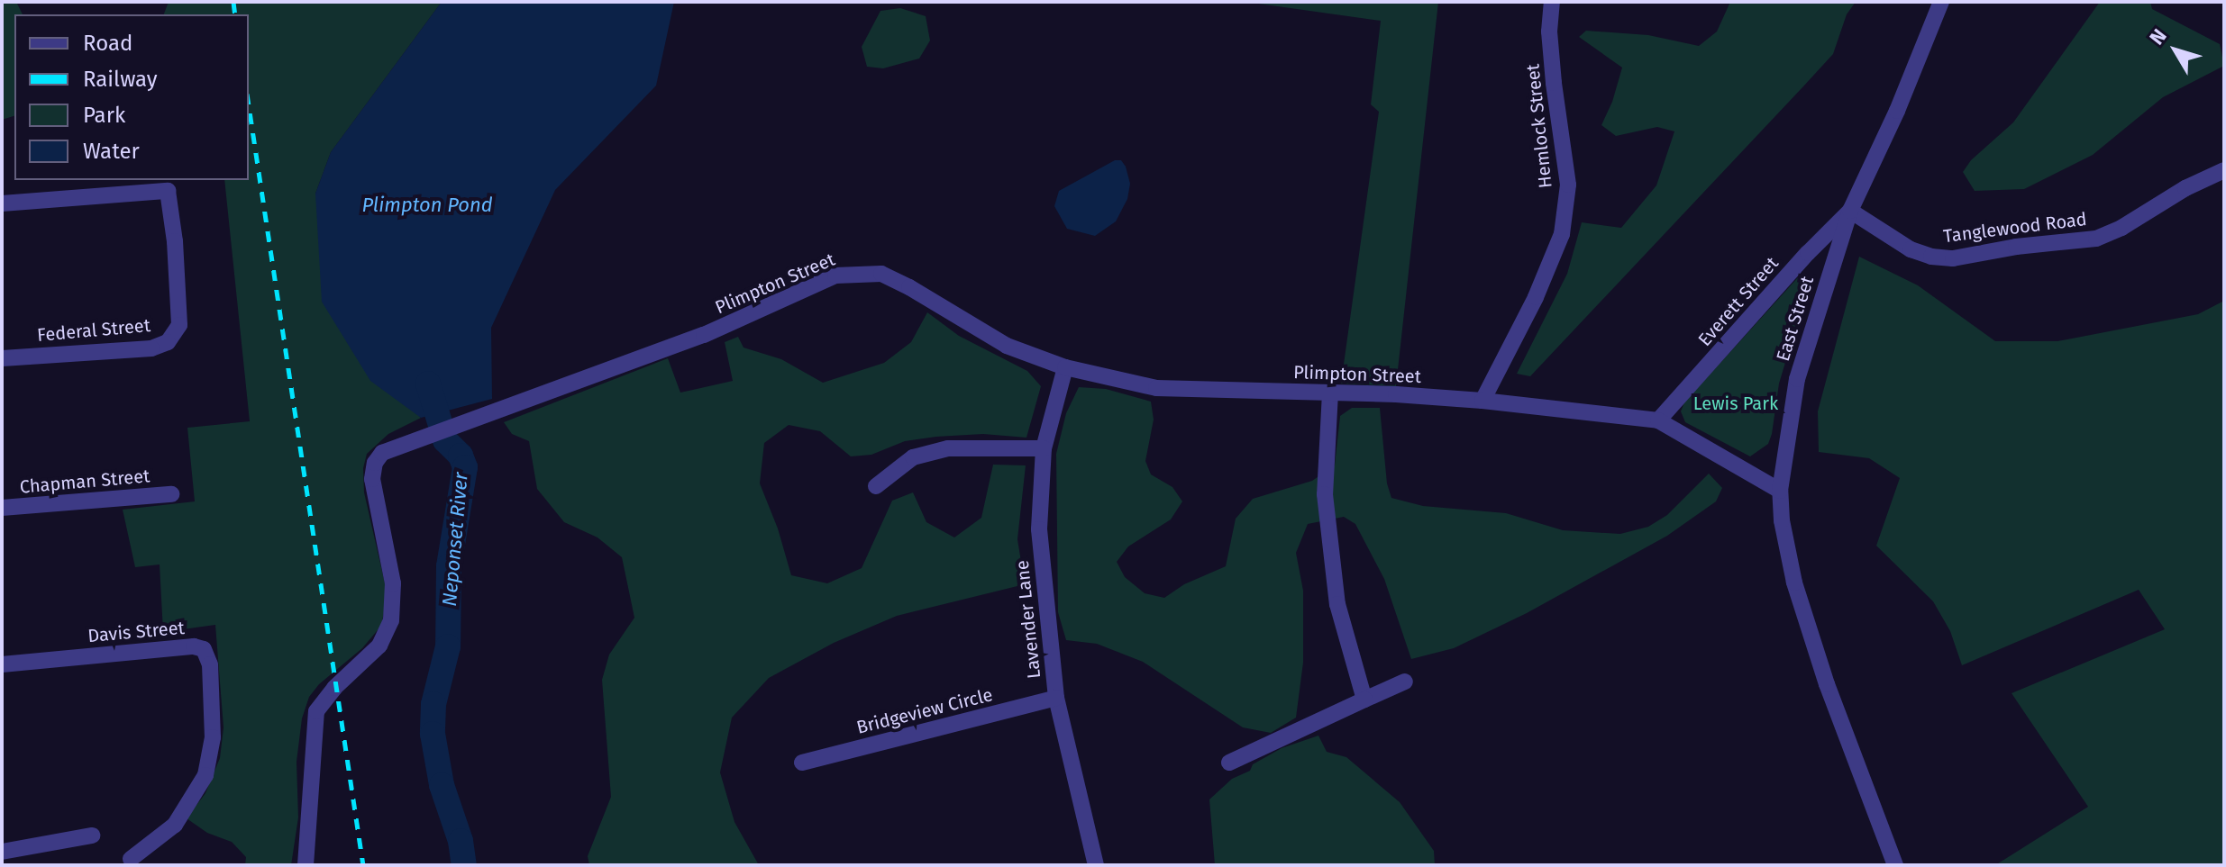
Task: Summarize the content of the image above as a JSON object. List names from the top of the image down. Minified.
{"streets":{"street":["Hemlock Street","Tanglewood Road","Plimpton Street","Everett Street","East Street","Federal Street","Chapman Street","Lavender Lane","Davis Street","Bridgeview Circle"]},"crossings":[["Hemlock Street","Plimpton Street"],["Tanglewood Road","Everett Street"],["Tanglewood Road","East Street"],["Plimpton Street","Everett Street"],["Plimpton Street","East Street"],["Plimpton Street","Lavender Lane"],["Everett Street","East Street"],["Lavender Lane","Bridgeview Circle"]],"water":["Plimpton Pond","Neponset River"],"parks":["Lewis Park"],"legend":["Road","Railway","Park","Water"],"north":"top left"}
